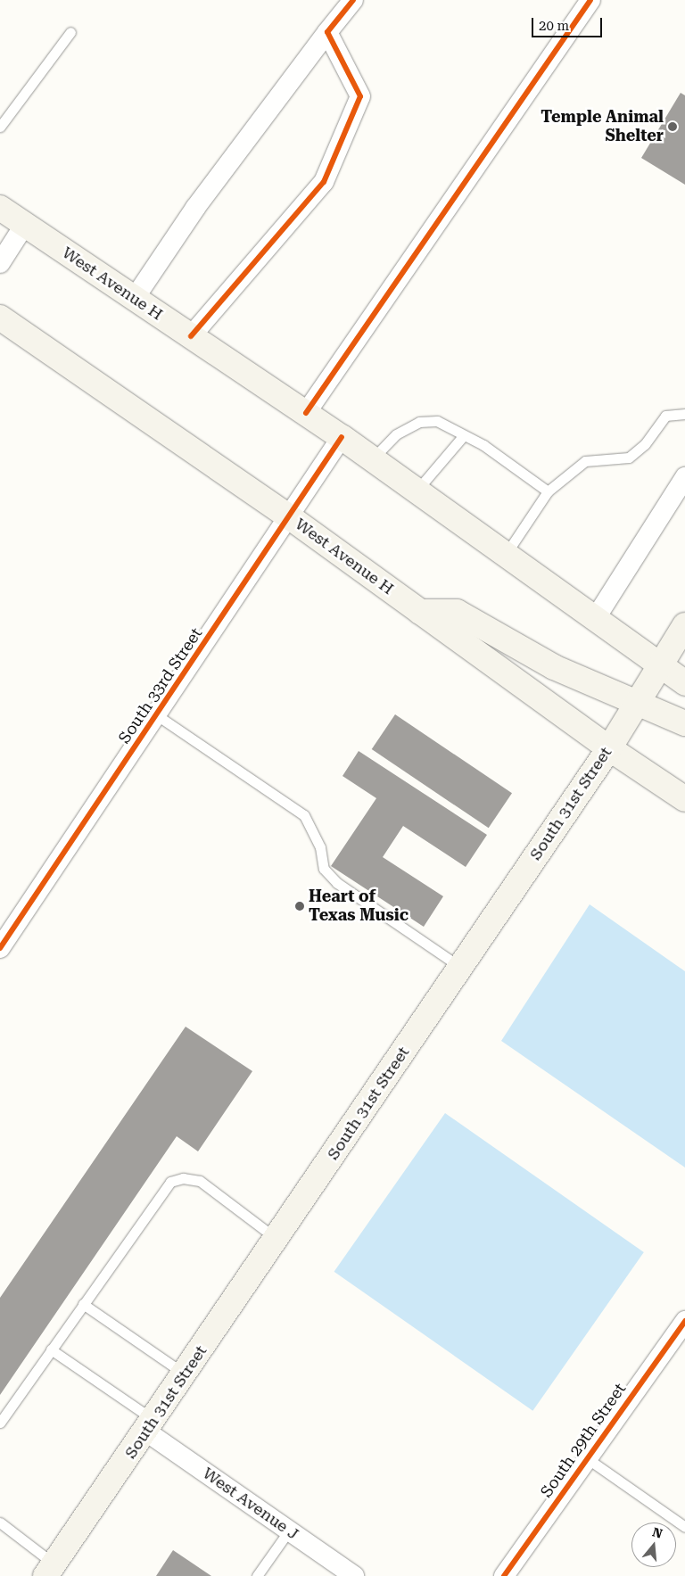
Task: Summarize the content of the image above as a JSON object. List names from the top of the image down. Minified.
{"streets":{"main road":["West Avenue H","South 31st Street"],"street":["South 33rd Street","South 29th Street","West Avenue J"]},"crossings":[["West Avenue H","South 33rd Street"],["West Avenue H","South 31st Street"],["South 31st Street","West Avenue J"]],"places":["Temple Animal Shelter","Heart of Texas Music"],"scale_bar":"20 m","north":"top"}
